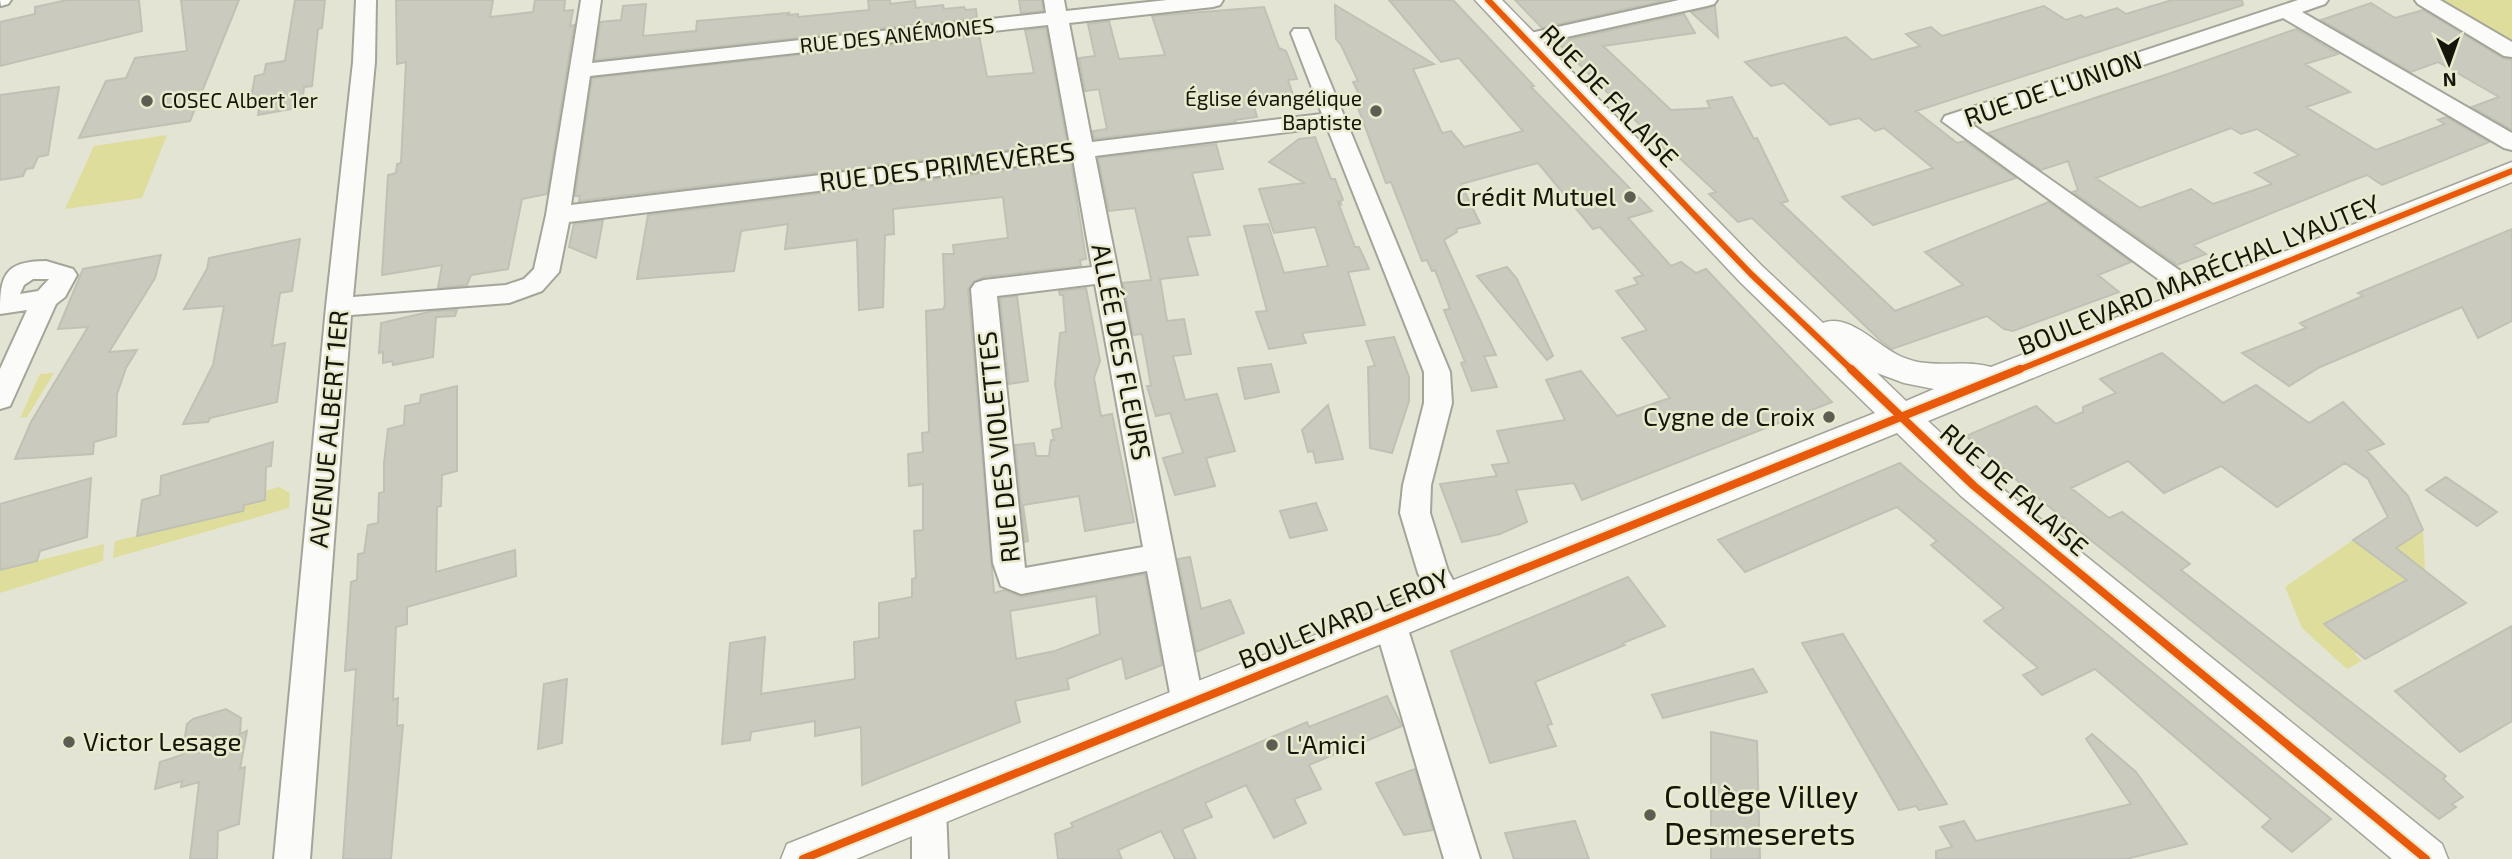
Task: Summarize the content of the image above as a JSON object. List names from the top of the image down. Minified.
{"streets":{"main road":["RUE DE FALAISE","BOULEVARD MARÉCHAL LYAUTEY","BOULEVARD LEROY"],"street":["RUE DES ANÉMONES","RUE DE L'UNION","RUE DES PRIMEVÈRES","ALLÉE DES FLEURS","AVENUE ALBERT 1ER","RUE DES VIOLETTES"]},"crossings":[["RUE DES ANÉMONES","ALLÉE DES FLEURS"],["RUE DE L'UNION","BOULEVARD MARÉCHAL LYAUTEY"],["RUE DE FALAISE","BOULEVARD MARÉCHAL LYAUTEY"],["RUE DE FALAISE","BOULEVARD LEROY"],["RUE DES PRIMEVÈRES","ALLÉE DES FLEURS"],["BOULEVARD MARÉCHAL LYAUTEY","BOULEVARD LEROY"],["ALLÉE DES FLEURS","RUE DES VIOLETTES"],["ALLÉE DES FLEURS","BOULEVARD LEROY"]],"places":["COSEC Albert 1er","Église évangélique Baptiste","Crédit Mutuel","Cygne de Croix","Victor Lesage","L'Amici","Collège Villey Desmeserets"],"north":"bottom"}
